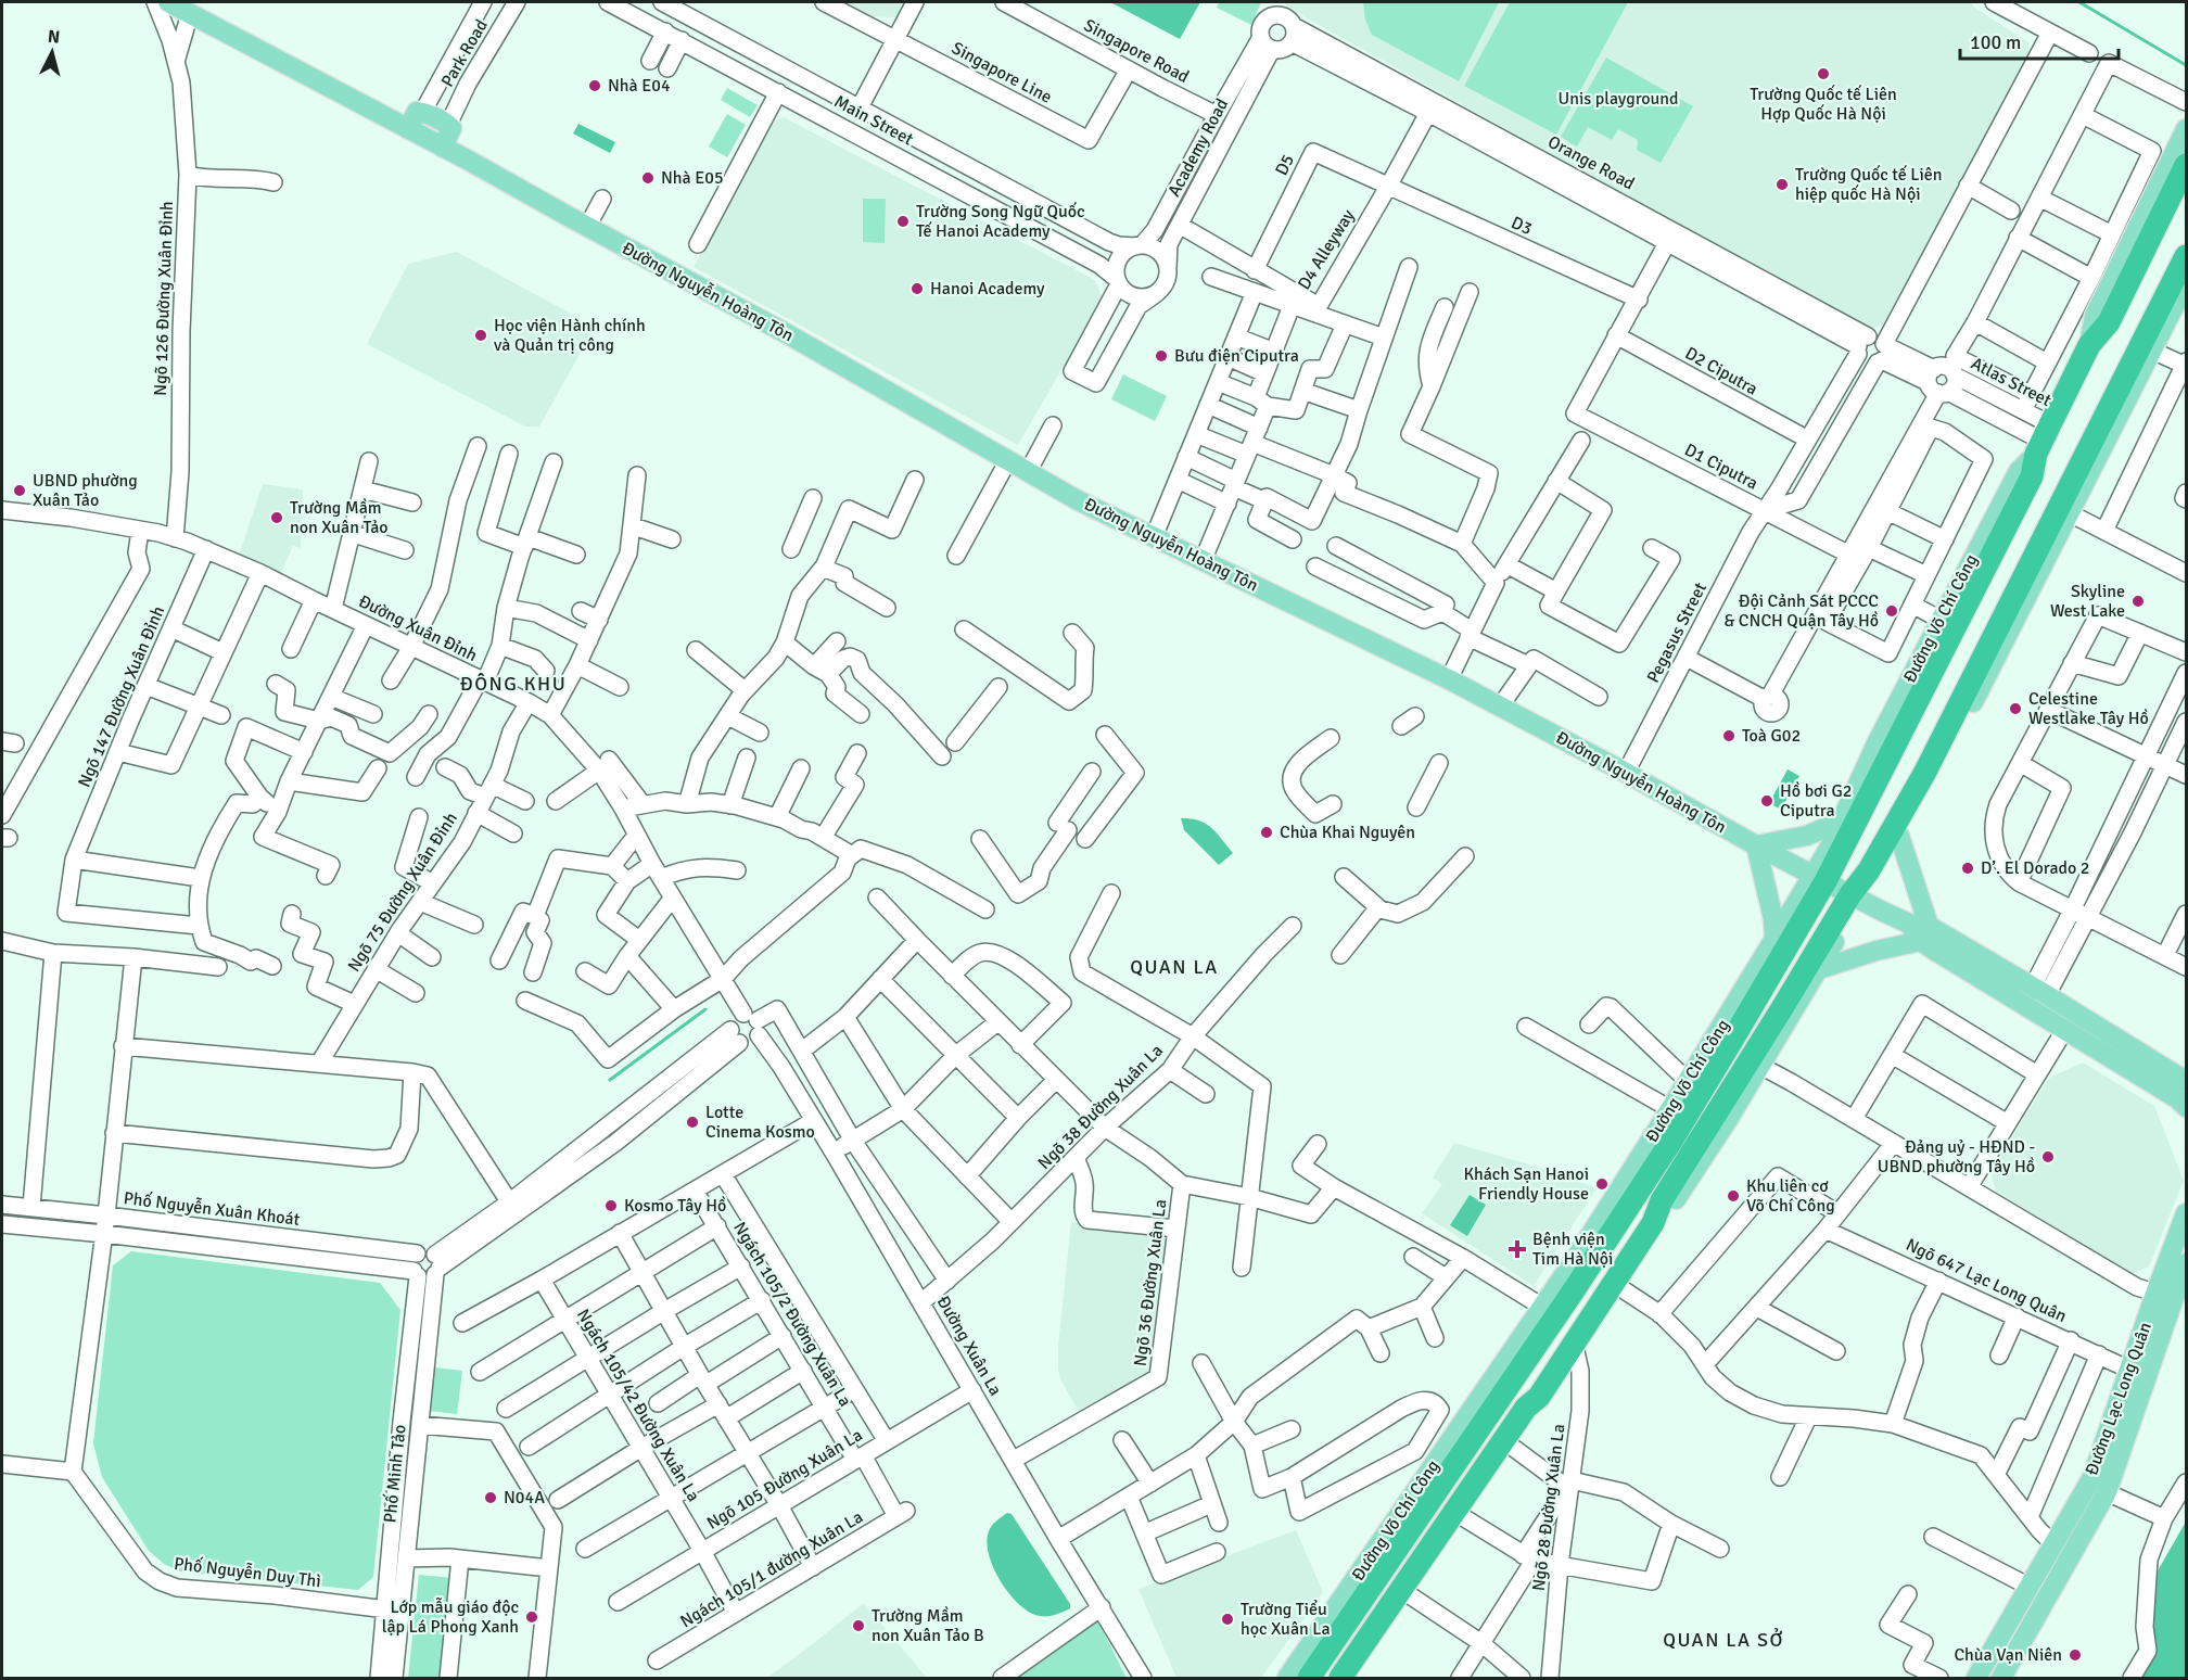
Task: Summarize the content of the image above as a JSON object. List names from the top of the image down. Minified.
{"streets":{"highway":["Đường Võ Chí Công"],"main road":["Đường Nguyễn Hoàng Tôn","Đường Lạc Long Quân"],"street":["Singapore Road","Park Road","Singapore Line","Main Street","Academy Road","Orange Road","D5","D3","D4 Alleyway","Ngõ 126 Đường Xuân Đỉnh","D2 Ciputra","Atlas Street","D1 Ciputra","Đường Xuân Đỉnh","Pegasus Street","Ngõ 147 Đường Xuân Đỉnh","Ngõ 75 Đường Xuân Đỉnh","Ngõ 38 Đường Xuân La","Phố Nguyễn Xuân Khoát","Ngõ 647 Lạc Long Quân","Ngõ 36 Đường Xuân La","Ngách 105/2 Đường Xuân La","Đường Xuân La","Ngách 105/42 Đường Xuân La","Phố Minh Tảo","Ngõ 105 Đường Xuân La","Ngõ 28 Đường Xuân La","Ngách 105/1 đường Xuân La","Phố Nguyễn Duy Thì"]},"crossings":[["Singapore Road","Singapore Line"],["Singapore Road","Academy Road"],["Main Street","Academy Road"],["Academy Road","Orange Road"],["Academy Road","D4 Alleyway"],["Orange Road","D4 Alleyway"],["Orange Road","Pegasus Street"],["D5","D3"],["D5","D4 Alleyway"],["D3","D4 Alleyway"],["Đường Nguyễn Hoàng Tôn","Đường Võ Chí Công"],["Đường Nguyễn Hoàng Tôn","Pegasus Street"],["Ngõ 126 Đường Xuân Đỉnh","Đường Xuân Đỉnh"],["D2 Ciputra","D1 Ciputra"],["D2 Ciputra","Pegasus Street"],["Atlas Street","Đường Võ Chí Công"],["D1 Ciputra","Pegasus Street"],["Đường Xuân Đỉnh","Ngõ 147 Đường Xuân Đỉnh"],["Đường Xuân Đỉnh","Ngõ 75 Đường Xuân Đỉnh"],["Đường Xuân Đỉnh","Đường Xuân La"],["Ngõ 38 Đường Xuân La","Đường Xuân La"],["Phố Nguyễn Xuân Khoát","Phố Minh Tảo"],["Ngõ 647 Lạc Long Quân","Đường Lạc Long Quân"],["Ngõ 36 Đường Xuân La","Đường Xuân La"],["Ngách 105/2 Đường Xuân La","Ngõ 105 Đường Xuân La"],["Ngách 105/2 Đường Xuân La","Ngách 105/1 đường Xuân La"],["Đường Xuân La","Ngõ 105 Đường Xuân La"],["Ngách 105/42 Đường Xuân La","Ngõ 105 Đường Xuân La"],["Ngách 105/42 Đường Xuân La","Ngách 105/1 đường Xuân La"],["Phố Minh Tảo","Phố Nguyễn Duy Thì"],["Ngõ 105 Đường Xuân La","Ngách 105/1 đường Xuân La"]],"districts":["ĐÔNG KHU","QUAN LA","QUAN LA SỞ"],"parks":["Unis playground"],"places":{"other":["Trường Quốc tế Liên Hợp Quốc Hà Nội","Nhà E04","Nhà E05","Trường Quốc tế Liên hiệp quốc Hà Nội","Trường Song Ngữ Quốc Tế Hanoi Academy","Hanoi Academy","Học viện Hành chính và Quản trị công","Bưu điện Ciputra","UBND phường Xuân Tảo","Trường Mầm non Xuân Tảo","Skyline West Lake","Đội Cảnh Sát PCCC & CNCH Quận Tây Hồ","Celestine Westlake Tây Hồ","Toà G02","Hồ bơi G2 Ciputra","Chùa Khai Nguyên","D’. El Dorado 2","Lotte Cinema Kosmo","Đảng uỷ - HĐND - UBND phường Tây Hồ","Khách Sạn Hanoi Friendly House","Khu liên cơ Võ Chí Công","Kosmo Tây Hồ","N04A","Lớp mẫu giáo độc lập Lá Phong Xanh","Trường Tiểu học Xuân La","Trường Mầm non Xuân Tảo B","Chùa Vạn Niên"],"health":["Bệnh viện Tim Hà Nội"]},"scale_bar":"100 m","north":"top"}
